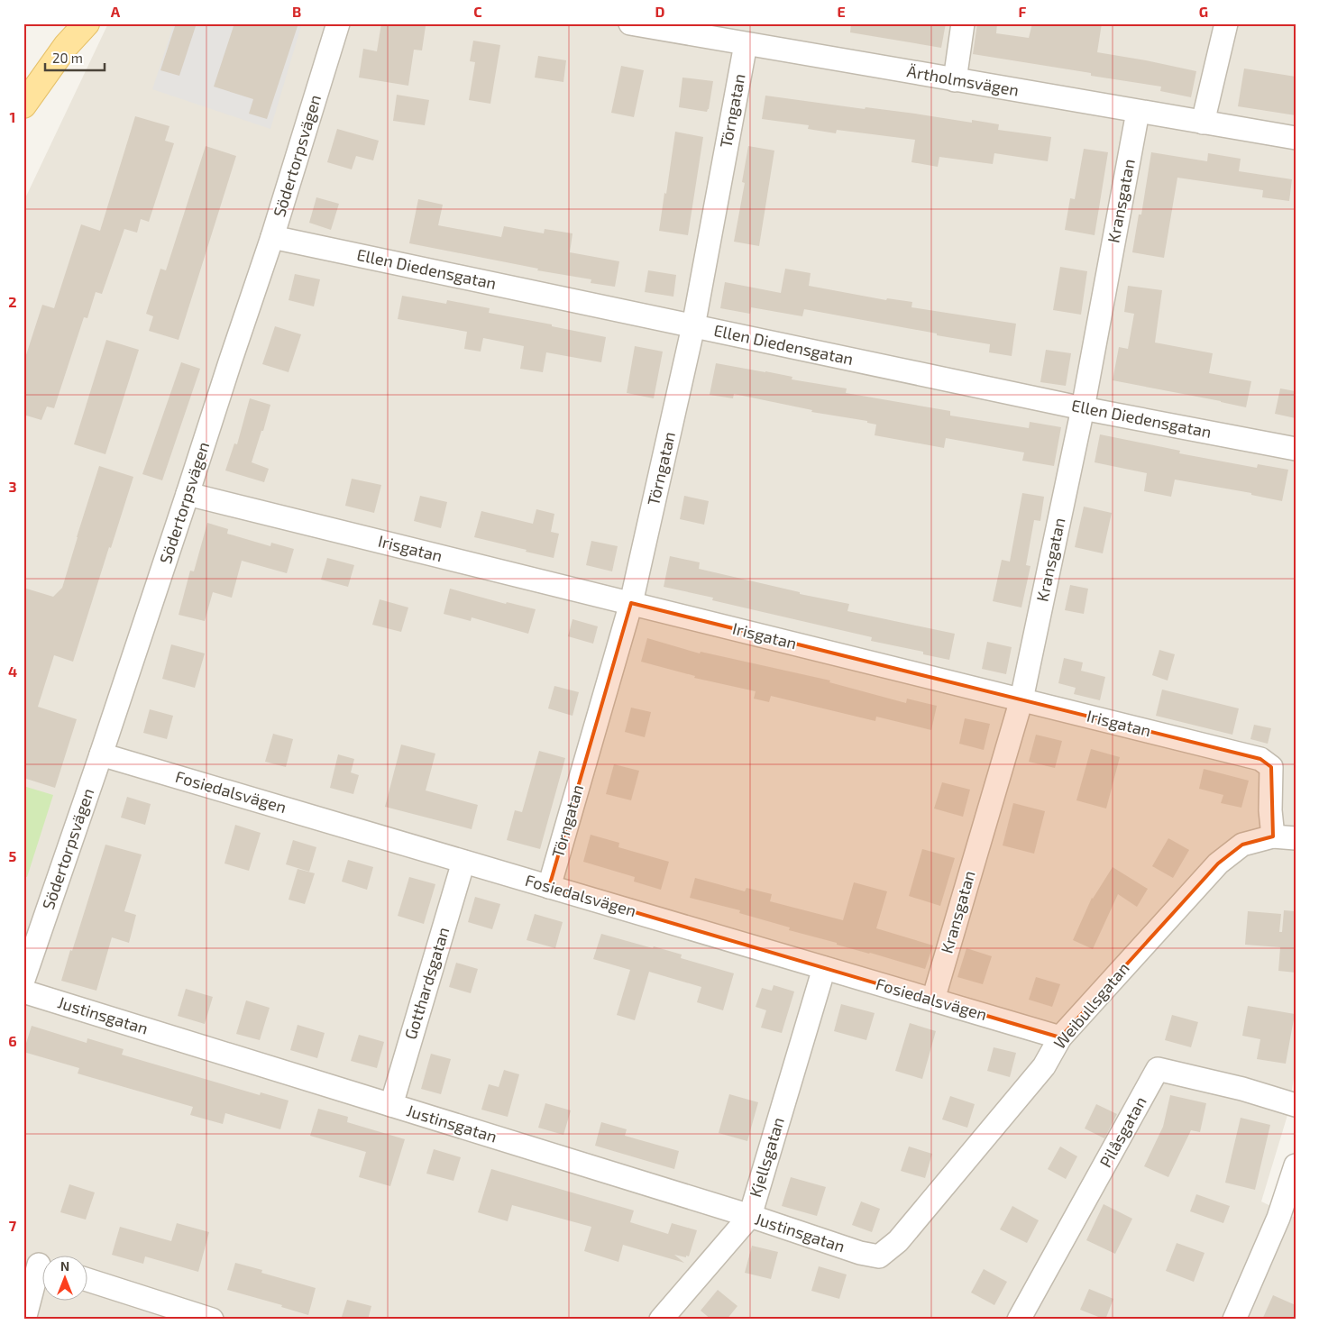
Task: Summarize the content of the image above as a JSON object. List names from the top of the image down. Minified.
{"streets":{"street":["Ärtholmsvägen","Törngatan","Södertorpsvägen","Kransgatan","Ellen Diedensgatan","Irisgatan","Fosiedalsvägen","Gotthardsgatan","Weibullsgatan","Justinsgatan","Pilåsgatan","Kjellsgatan"]},"crossings":[["Ärtholmsvägen","Törngatan"],["Ärtholmsvägen","Kransgatan"],["Törngatan","Ellen Diedensgatan"],["Törngatan","Irisgatan"],["Törngatan","Fosiedalsvägen"],["Södertorpsvägen","Ellen Diedensgatan"],["Södertorpsvägen","Irisgatan"],["Södertorpsvägen","Fosiedalsvägen"],["Kransgatan","Ellen Diedensgatan"],["Kransgatan","Irisgatan"],["Kransgatan","Fosiedalsvägen"],["Irisgatan","Weibullsgatan"],["Fosiedalsvägen","Gotthardsgatan"],["Fosiedalsvägen","Weibullsgatan"],["Fosiedalsvägen","Kjellsgatan"],["Gotthardsgatan","Justinsgatan"],["Weibullsgatan","Justinsgatan"],["Justinsgatan","Kjellsgatan"]],"scale_bar":"20 m","north":"top","grid":{"columns":["A","B","C","D","E","F","G"],"rows":["1","2","3","4","5","6","7"]}}
